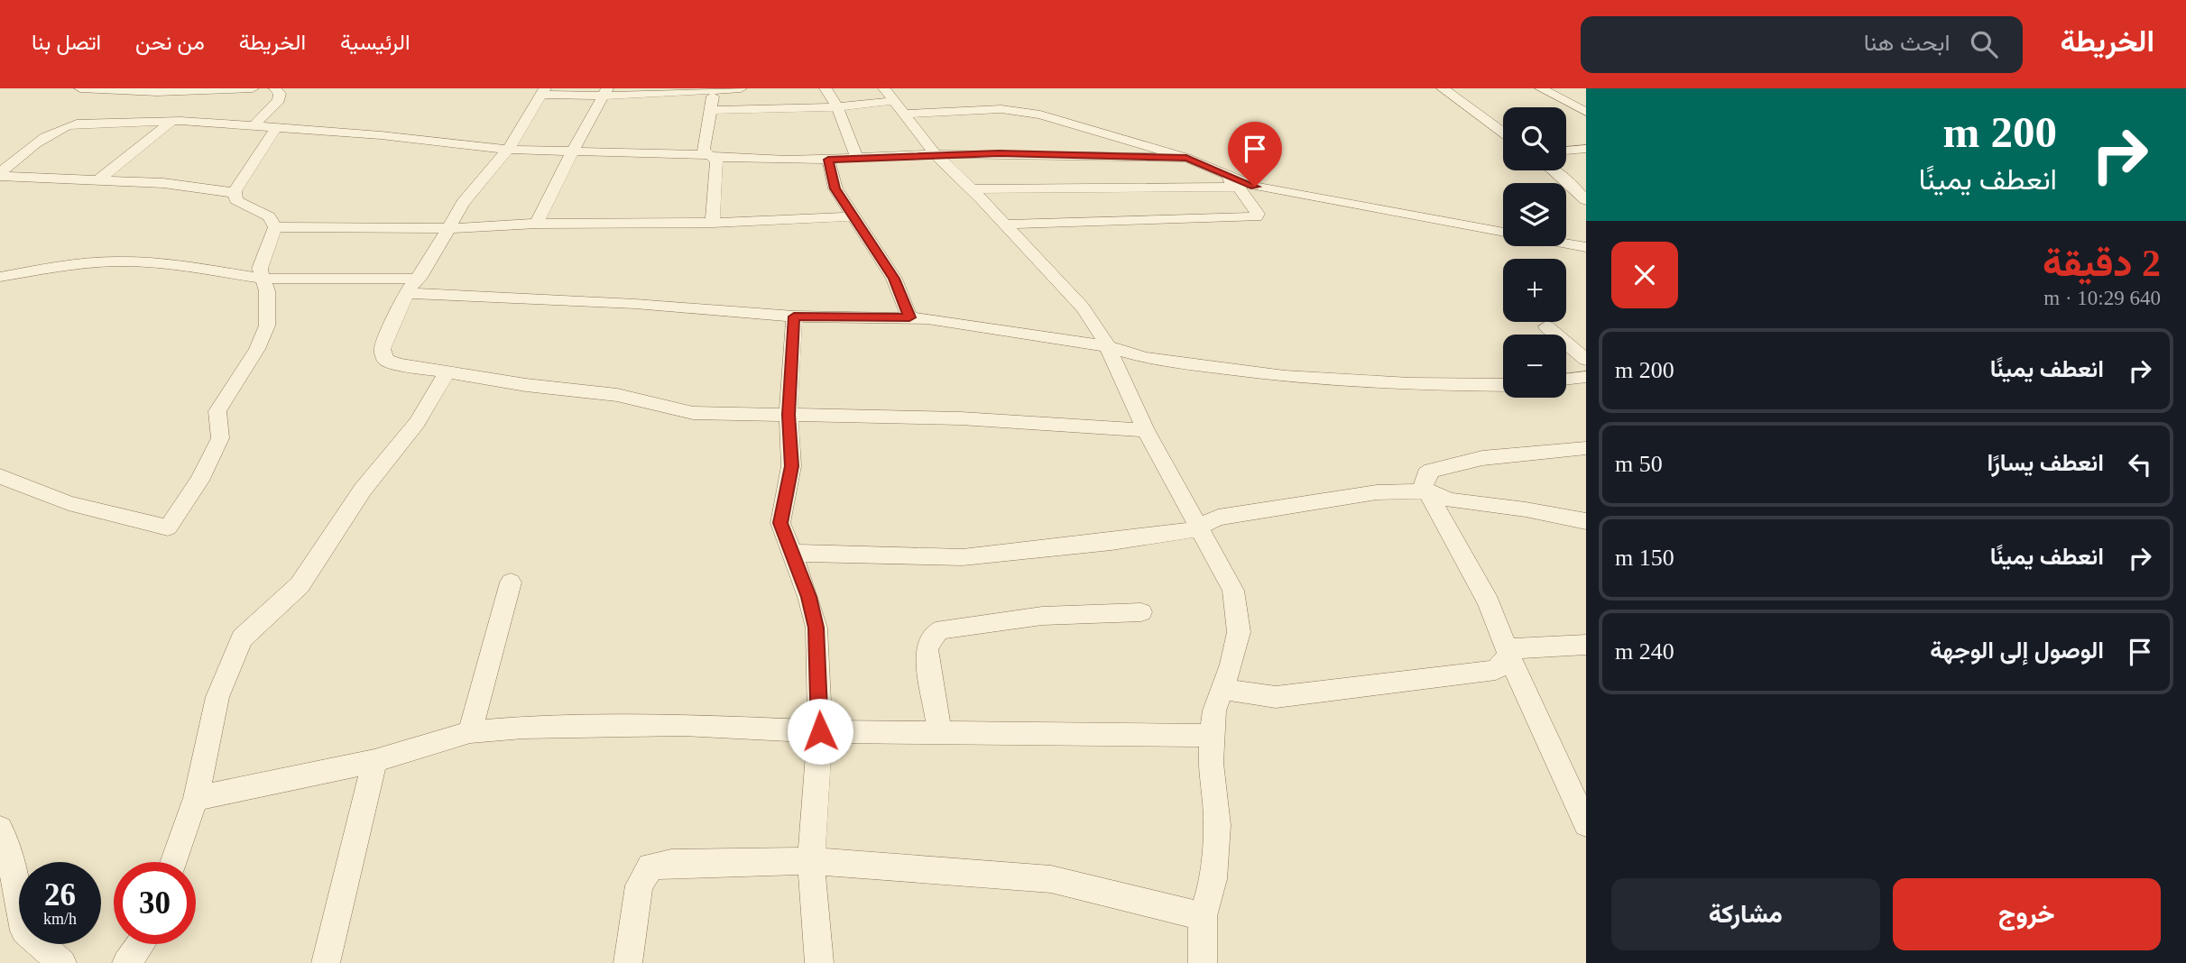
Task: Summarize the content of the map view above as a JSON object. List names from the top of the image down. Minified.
{"page":{"header":"الخريطة","search":"ابحث هنا","nav":["الرئيسية","الخريطة","من نحن","اتصل بنا"],"turn":["200 m","انعطف يمينًا"],"map_buttons":["+","−"],"heading":["2 دقيقة","640 m · 10:29"],"list":[{"name":"انعطف يمينًا","value":"200 m"},{"name":"انعطف يسارًا","value":"50 m"},{"name":"انعطف يمينًا","value":"150 m"},{"name":"الوصول إلى الوجهة","value":"240 m"}],"speed":"26 km/h","limit":"30","buttons":["خروج","مشاركة"]}}
